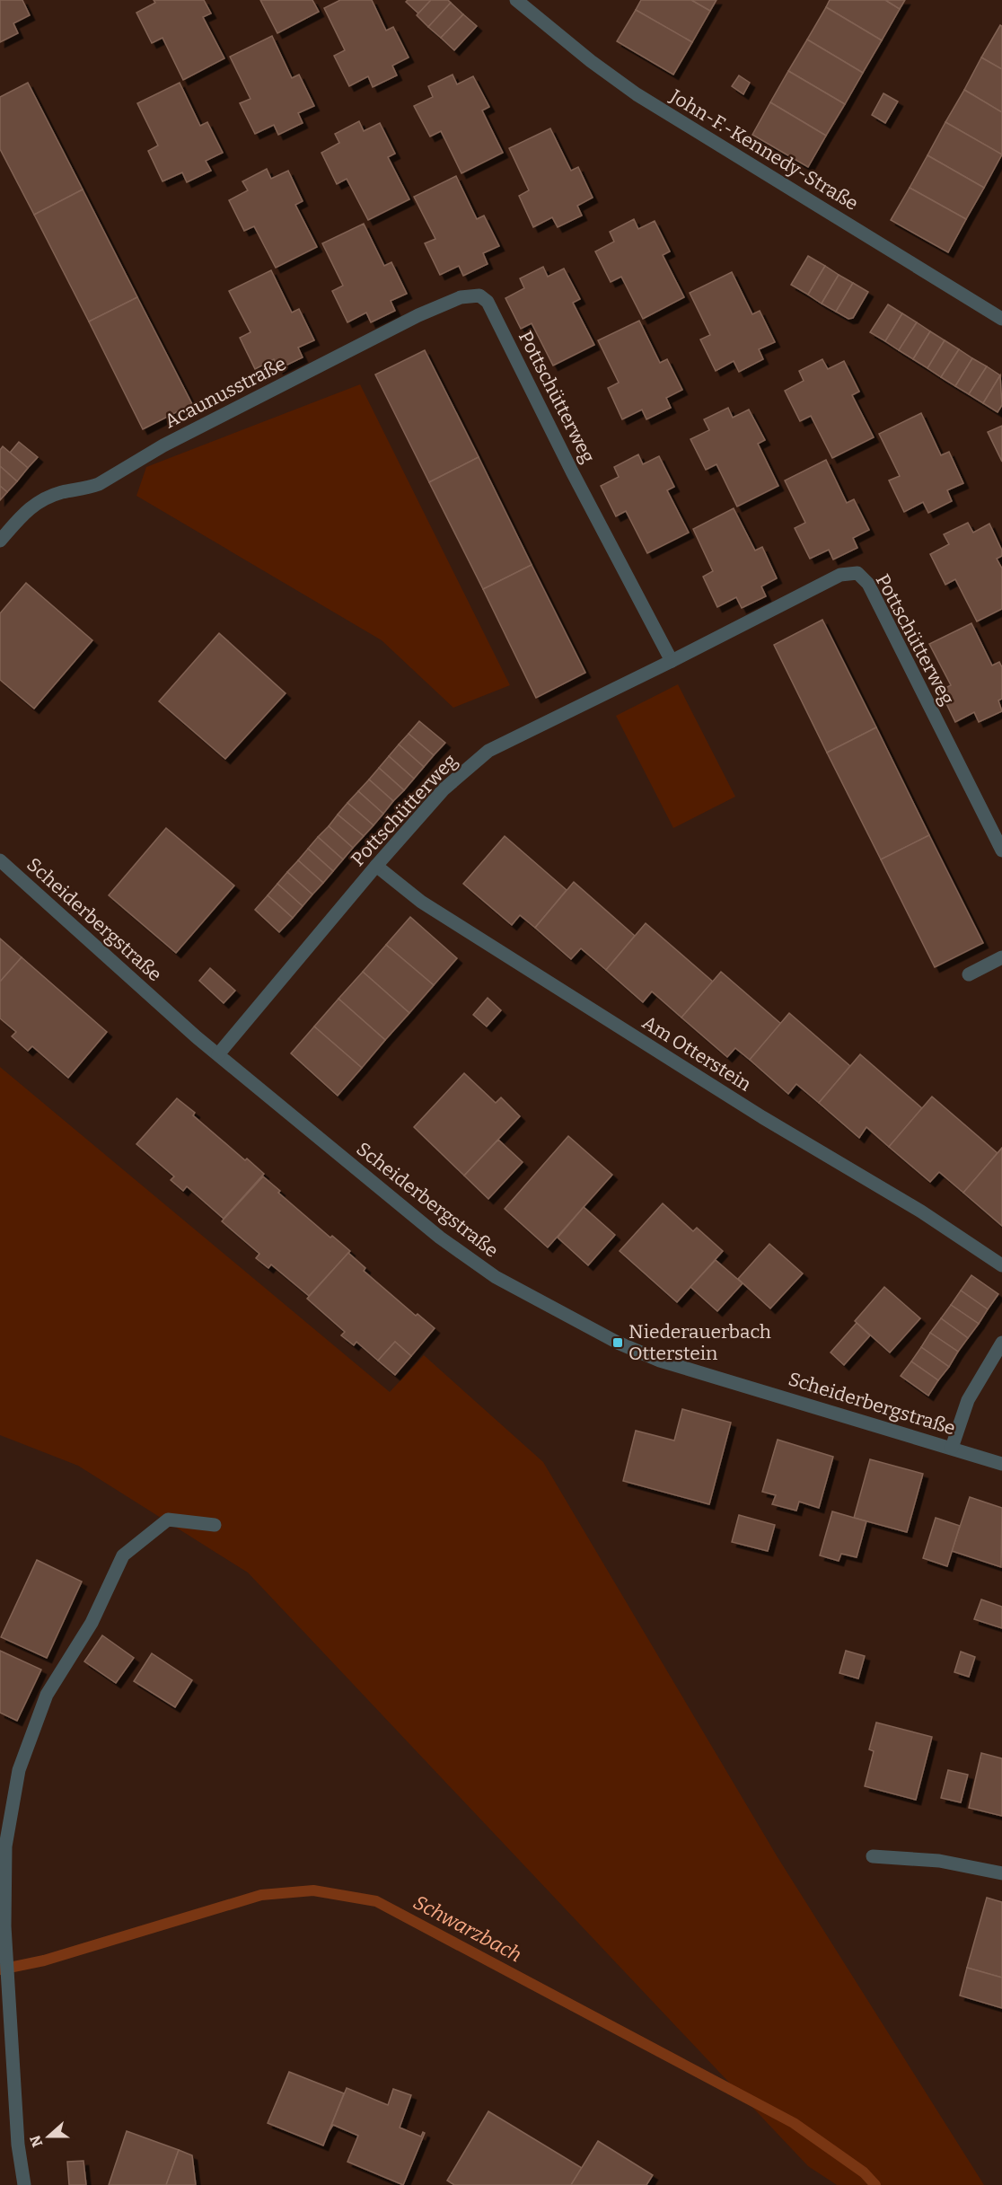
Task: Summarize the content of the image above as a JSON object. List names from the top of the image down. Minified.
{"streets":{"street":["John-F.-Kennedy-Straße","Acaunusstraße","Pottschütterweg","Scheiderbergstraße","Am Otterstein"]},"crossings":[["Acaunusstraße","Pottschütterweg"],["Pottschütterweg","Scheiderbergstraße"],["Pottschütterweg","Am Otterstein"]],"water":["Schwarzbach"],"places":{"transit":["Niederauerbach Otterstein"]},"north":"left"}
